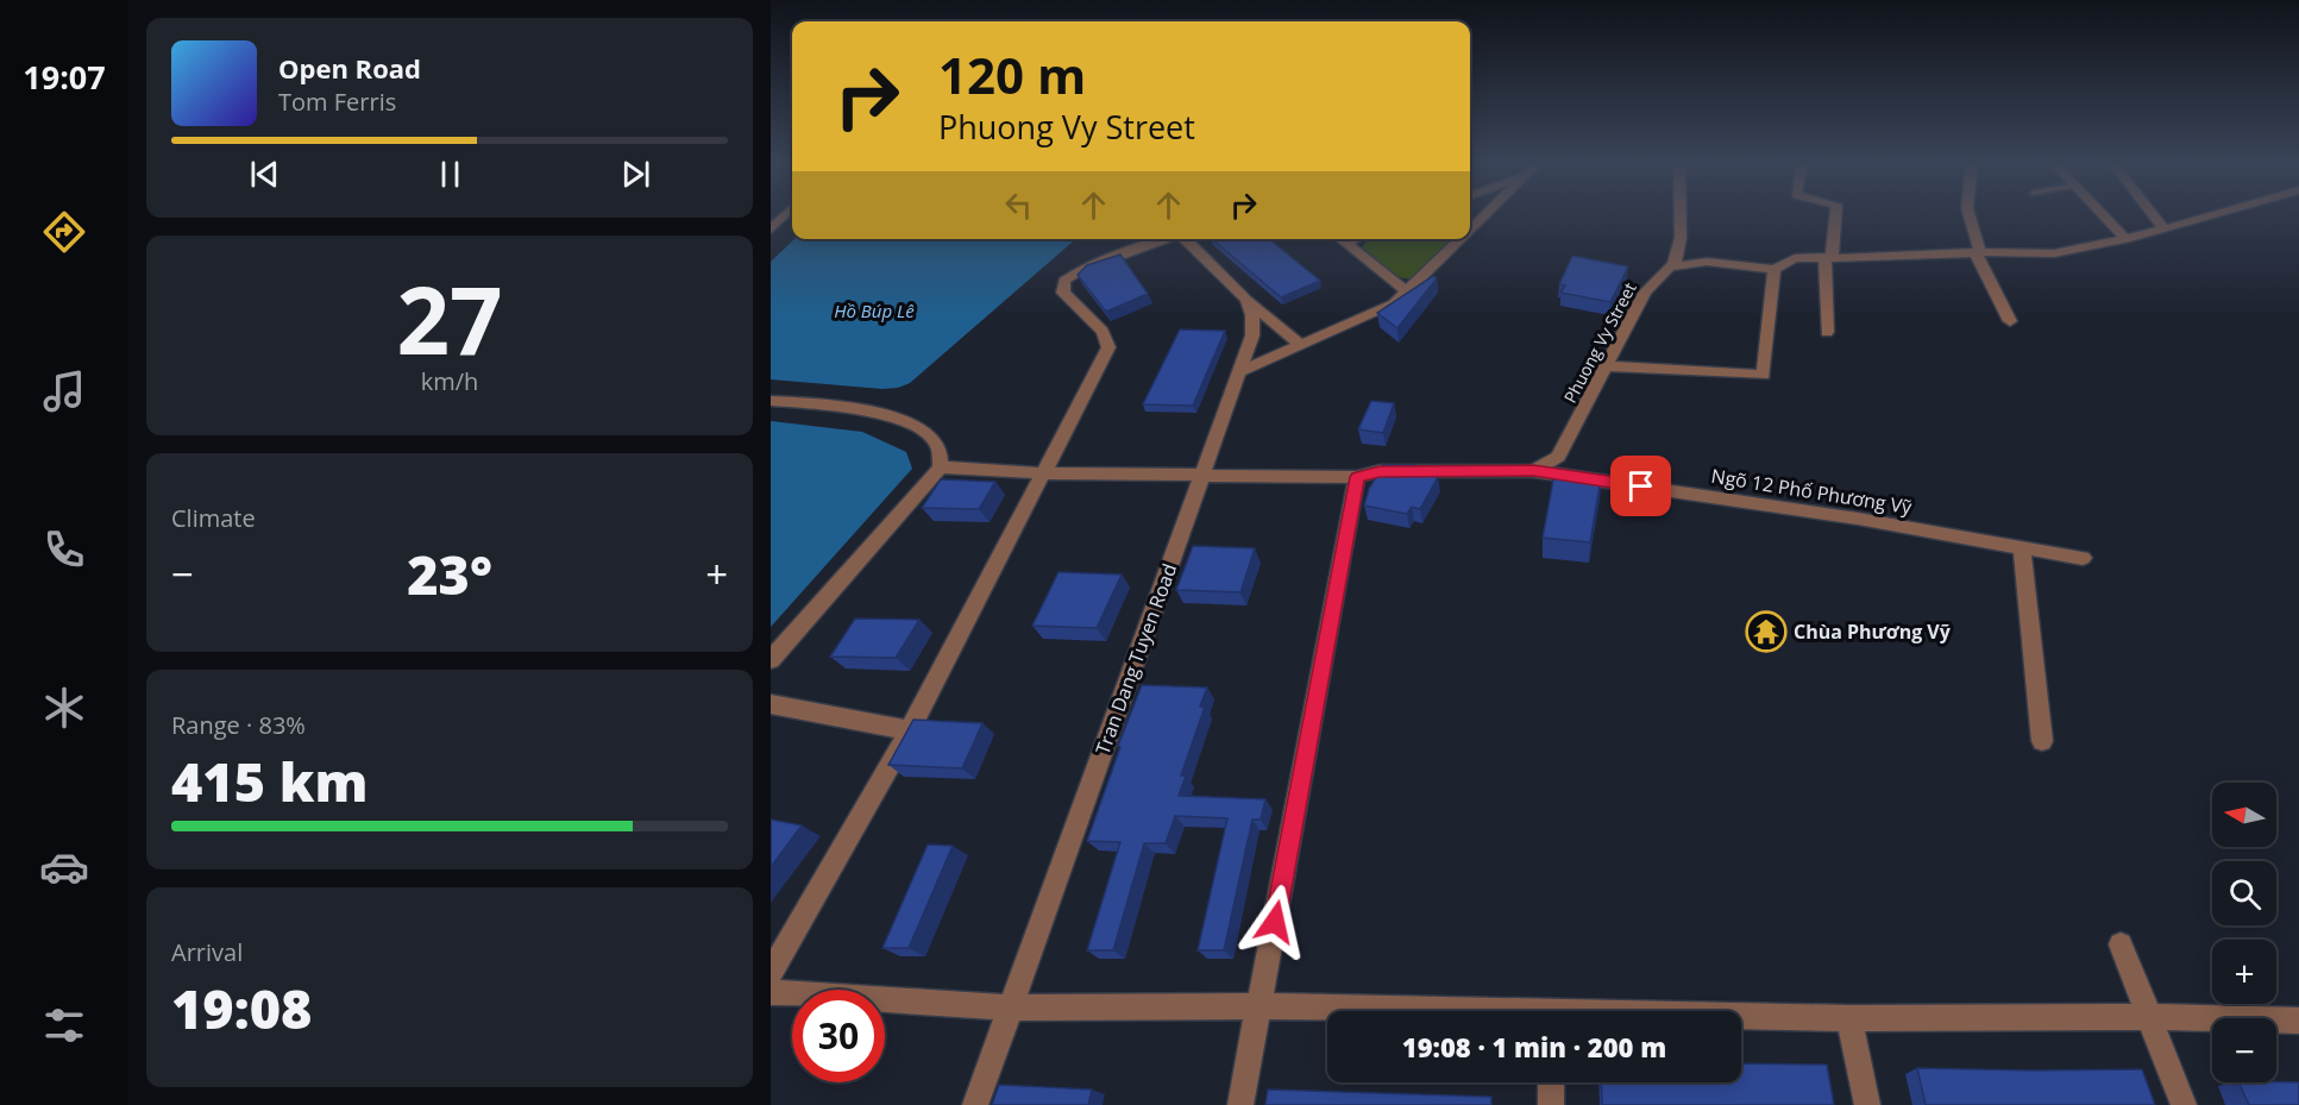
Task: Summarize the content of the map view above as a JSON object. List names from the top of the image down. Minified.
{"streets":{"street":["Phuong Vy Street","Ngõ 12 Phố Phương Vỹ","Tran Dang Tuyen Road"]},"crossings":[["Phuong Vy Street","Ngõ 12 Phố Phương Vỹ"]],"water":["Hồ Búp Lê"],"places":{"temple":["Chùa Phương Vỹ"]},"north":"left","page":{"tabs":"19:07","turn":["120 m","Phuong Vy Street"],"song":["Open Road","Tom Ferris"],"tile":[["27","km/h"],"Climate",["Range · 83%","415 km"],["Arrival","19:08"]],"heat":["−","23°","+"],"map_buttons":["+","−"],"limit":"30","trip":"19:08 · 1 min · 200 m"}}
